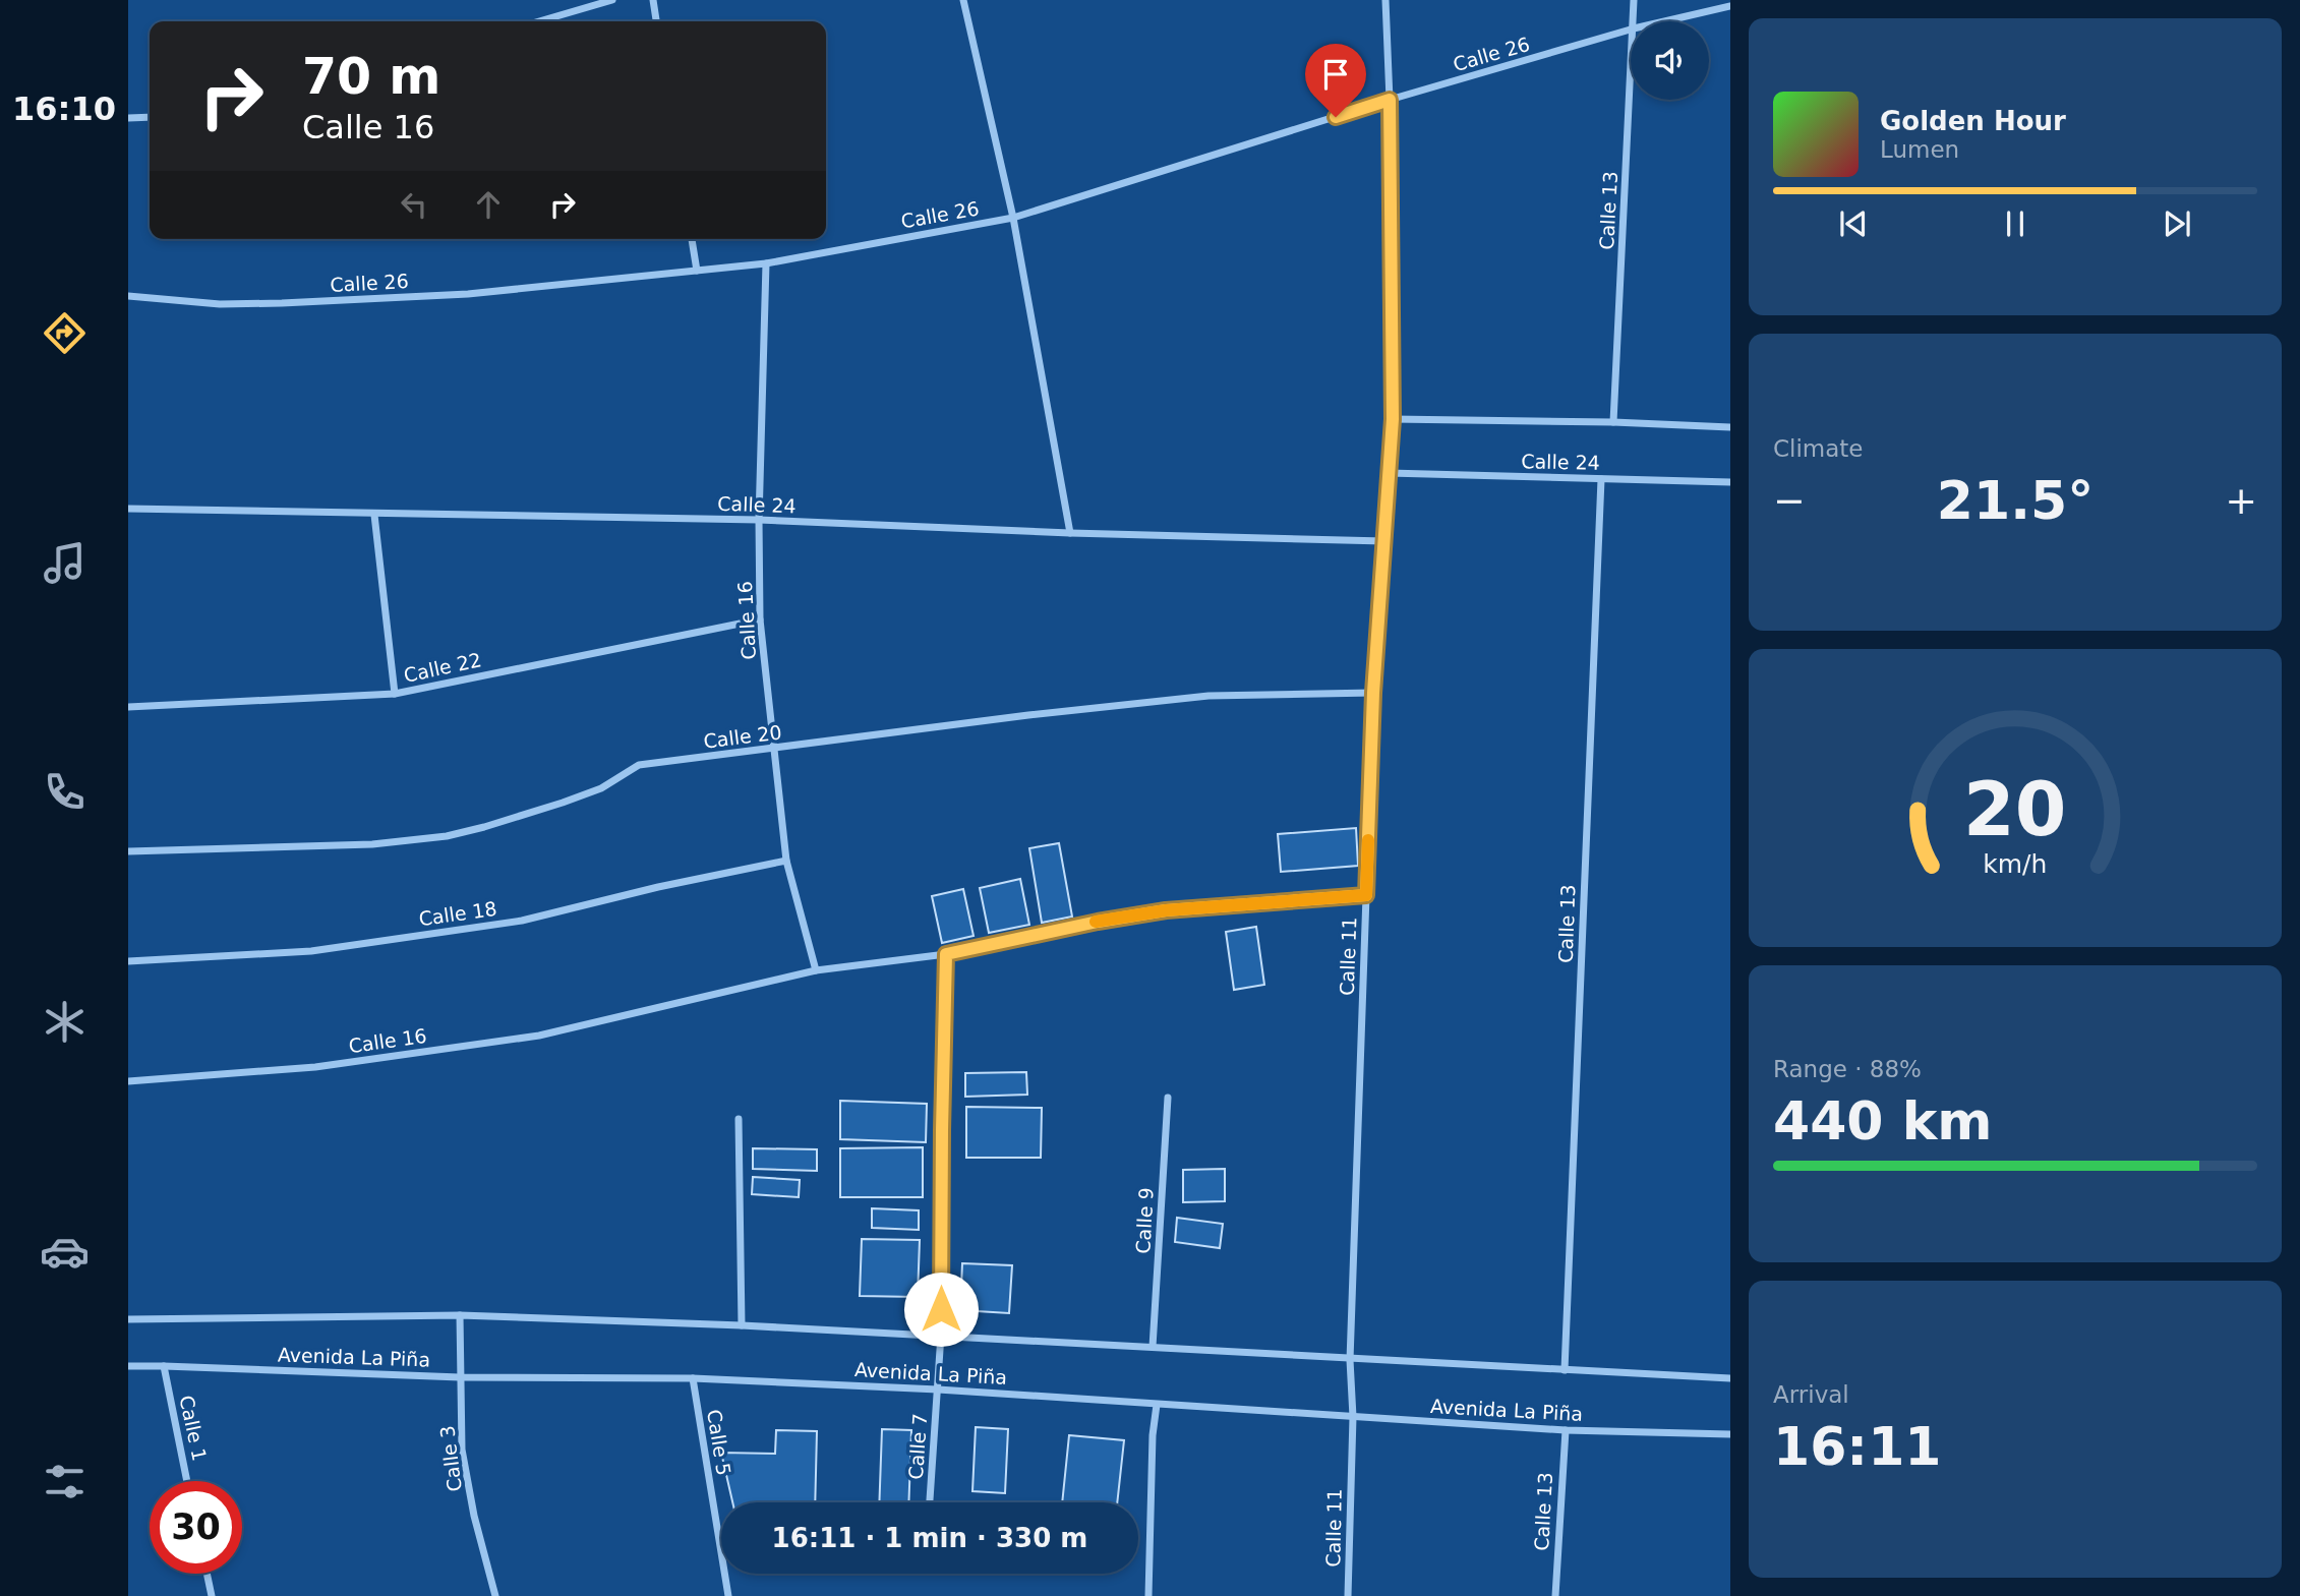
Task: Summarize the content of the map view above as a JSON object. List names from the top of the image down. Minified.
{"streets":{"street":["Calle 26","Calle 13","Calle 24","Calle 16","Calle 22","Calle 20","Calle 18","Calle 11","Calle 9","Avenida La Piña","Calle 1","Calle 5","Calle 7","Calle 3"]},"crossings":[["Calle 26","Calle 16"],["Calle 26","Calle 11"],["Calle 13","Calle 24"],["Calle 13","Avenida La Piña"],["Calle 24","Calle 16"],["Calle 24","Calle 11"],["Calle 16","Calle 22"],["Calle 16","Calle 20"],["Calle 16","Calle 18"],["Calle 16","Calle 11"],["Calle 16","Calle 7"],["Calle 20","Calle 11"],["Calle 11","Avenida La Piña"],["Calle 9","Avenida La Piña"],["Avenida La Piña","Calle 1"],["Avenida La Piña","Calle 5"],["Avenida La Piña","Calle 7"],["Avenida La Piña","Calle 3"]],"page":{"tabs":"16:10","turn":["70 m","Calle 16"],"song":["Golden Hour","Lumen"],"tile":["Climate",["Range · 88%","440 km"],["Arrival","16:11"]],"heat":["−","21.5°","+"],"limit":"30","trip":"16:11 · 1 min · 330 m","gauge":["20","km/h"]}}
